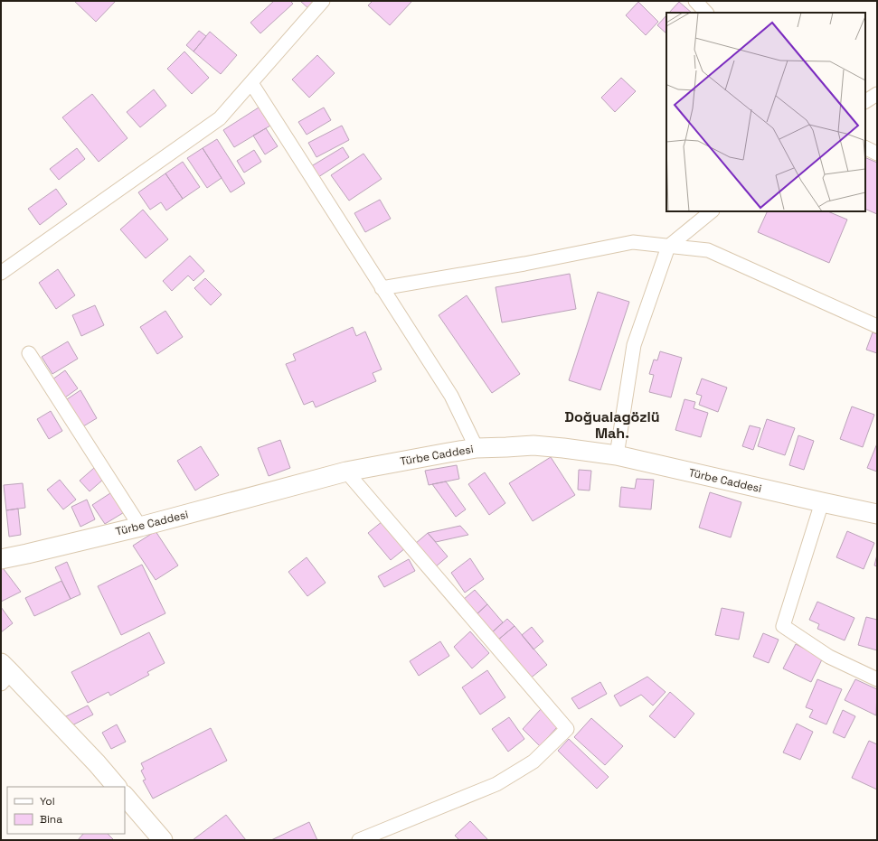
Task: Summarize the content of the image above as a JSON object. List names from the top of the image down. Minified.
{"streets":{"street":["Türbe Caddesi"]},"districts":["Doğualagözlü Mah."],"legend":["Yol","Bina"]}
